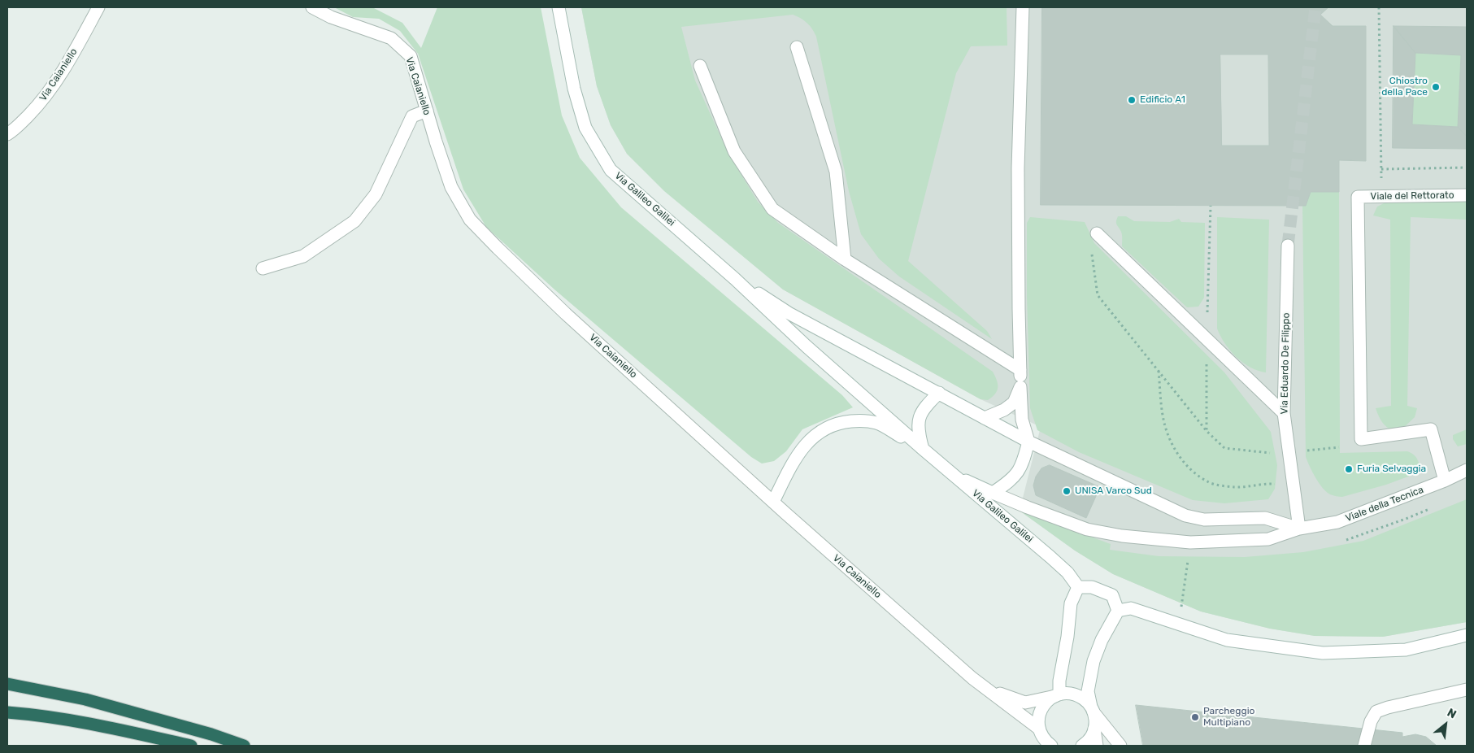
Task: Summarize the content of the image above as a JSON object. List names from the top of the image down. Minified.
{"streets":{"street":["Via Caianiello","Viale del Rettorato","Via Galileo Galilei","Via Eduardo De Filippo","Viale della Tecnica"]},"crossings":[["Viale del Rettorato","Viale della Tecnica"],["Via Galileo Galilei","Via Eduardo De Filippo"],["Via Galileo Galilei","Viale della Tecnica"],["Via Eduardo De Filippo","Viale della Tecnica"]],"places":["Chiostro della Pace","Edificio A1","Furia Selvaggia","UNISA Varco Sud","Parcheggio Multipiano"],"north":"top right"}
